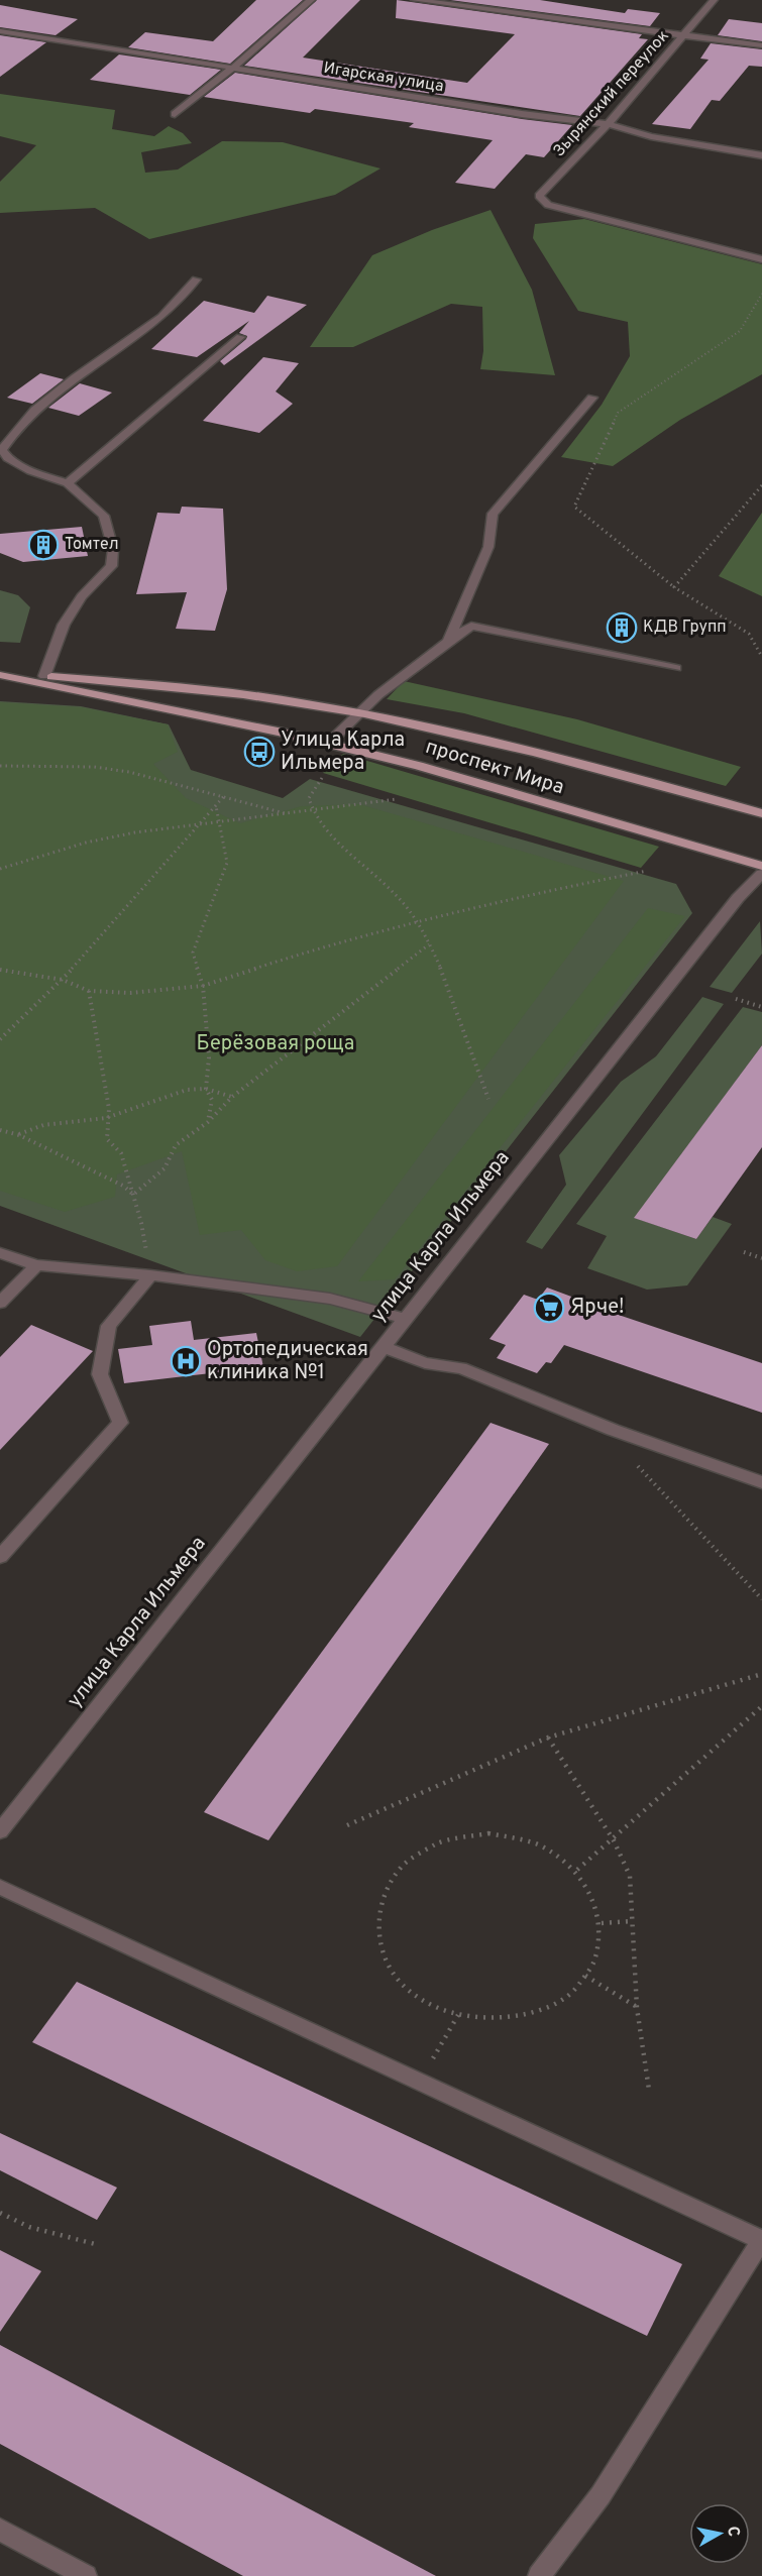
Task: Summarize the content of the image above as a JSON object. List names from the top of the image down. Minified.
{"streets":{"main road":["проспект Мира"],"street":["Игарская улица","Зырянский переулок","улица Карла Ильмера"]},"crossings":[["Игарская улица","Зырянский переулок"]],"parks":["Берёзовая роща"],"places":{"building":["Томтел","КДВ Групп"],"bus stop":["Улица Карла Ильмера"],"supermarket":["Ярче!"],"hospital":["Ортопедическая клиника №1"]},"north":"right"}
